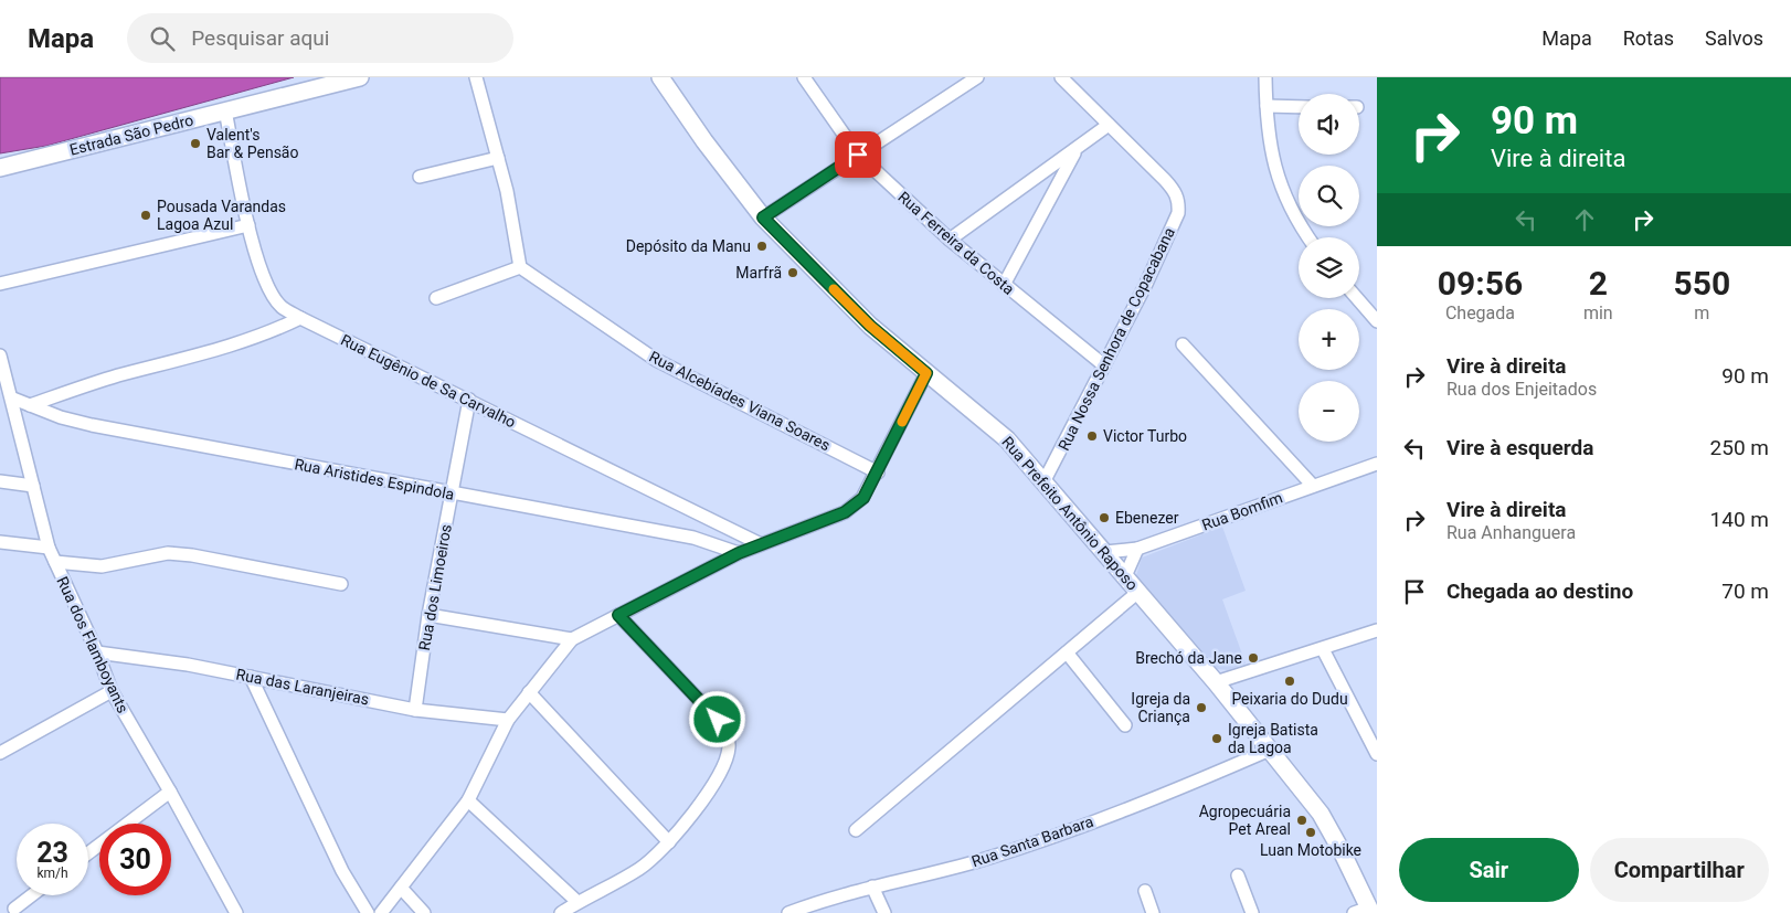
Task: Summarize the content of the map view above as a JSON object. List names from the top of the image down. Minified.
{"streets":{"street":["Estrada São Pedro","Rua Ferreira da Costa","Rua Nossa Senhora de Copacabana","Rua Eugênio de Sa Carvalho","Rua Alcebíades Viana Soares","Rua Aristides Espindola","Rua Bomfim","Rua Prefeito Antônio Raposo","Rua dos Limoeiros","Rua dos Flamboyants","Rua das Laranjeiras","Rua Santa Barbara"]},"crossings":[["Estrada São Pedro","Rua Eugênio de Sa Carvalho"],["Rua Ferreira da Costa","Rua Nossa Senhora de Copacabana"],["Rua Nossa Senhora de Copacabana","Rua Prefeito Antônio Raposo"],["Rua Eugênio de Sa Carvalho","Rua dos Limoeiros"],["Rua Aristides Espindola","Rua dos Limoeiros"],["Rua Aristides Espindola","Rua dos Flamboyants"],["Rua Bomfim","Rua Prefeito Antônio Raposo"],["Rua Prefeito Antônio Raposo","Rua Santa Barbara"],["Rua dos Limoeiros","Rua das Laranjeiras"],["Rua dos Flamboyants","Rua das Laranjeiras"]],"places":["Valent's Bar & Pensão","Pousada Varandas Lagoa Azul","Depósito da Manu","Marfrã","Victor Turbo","Ebenezer","Brechó da Jane","Peixaria do Dudu","Igreja da Criança","Igreja Batista da Lagoa","Agropecuária Pet Areal","Luan Motobike"],"page":{"header":"Mapa","search":"Pesquisar aqui","nav":["Mapa","Rotas","Salvos"],"turn":["90 m","Vire à direita"],"map_buttons":["+","−"],"eta":["09:56","Chegada","2","min","550","m"],"list":[{"name":"Vire à direita","note":"Rua dos Enjeitados","value":"90 m"},{"name":"Vire à esquerda","value":"250 m"},{"name":"Vire à direita","note":"Rua Anhanguera","value":"140 m"},{"name":"Chegada ao destino","value":"70 m"}],"speed":"23 km/h","limit":"30","buttons":["Sair","Compartilhar"]}}
